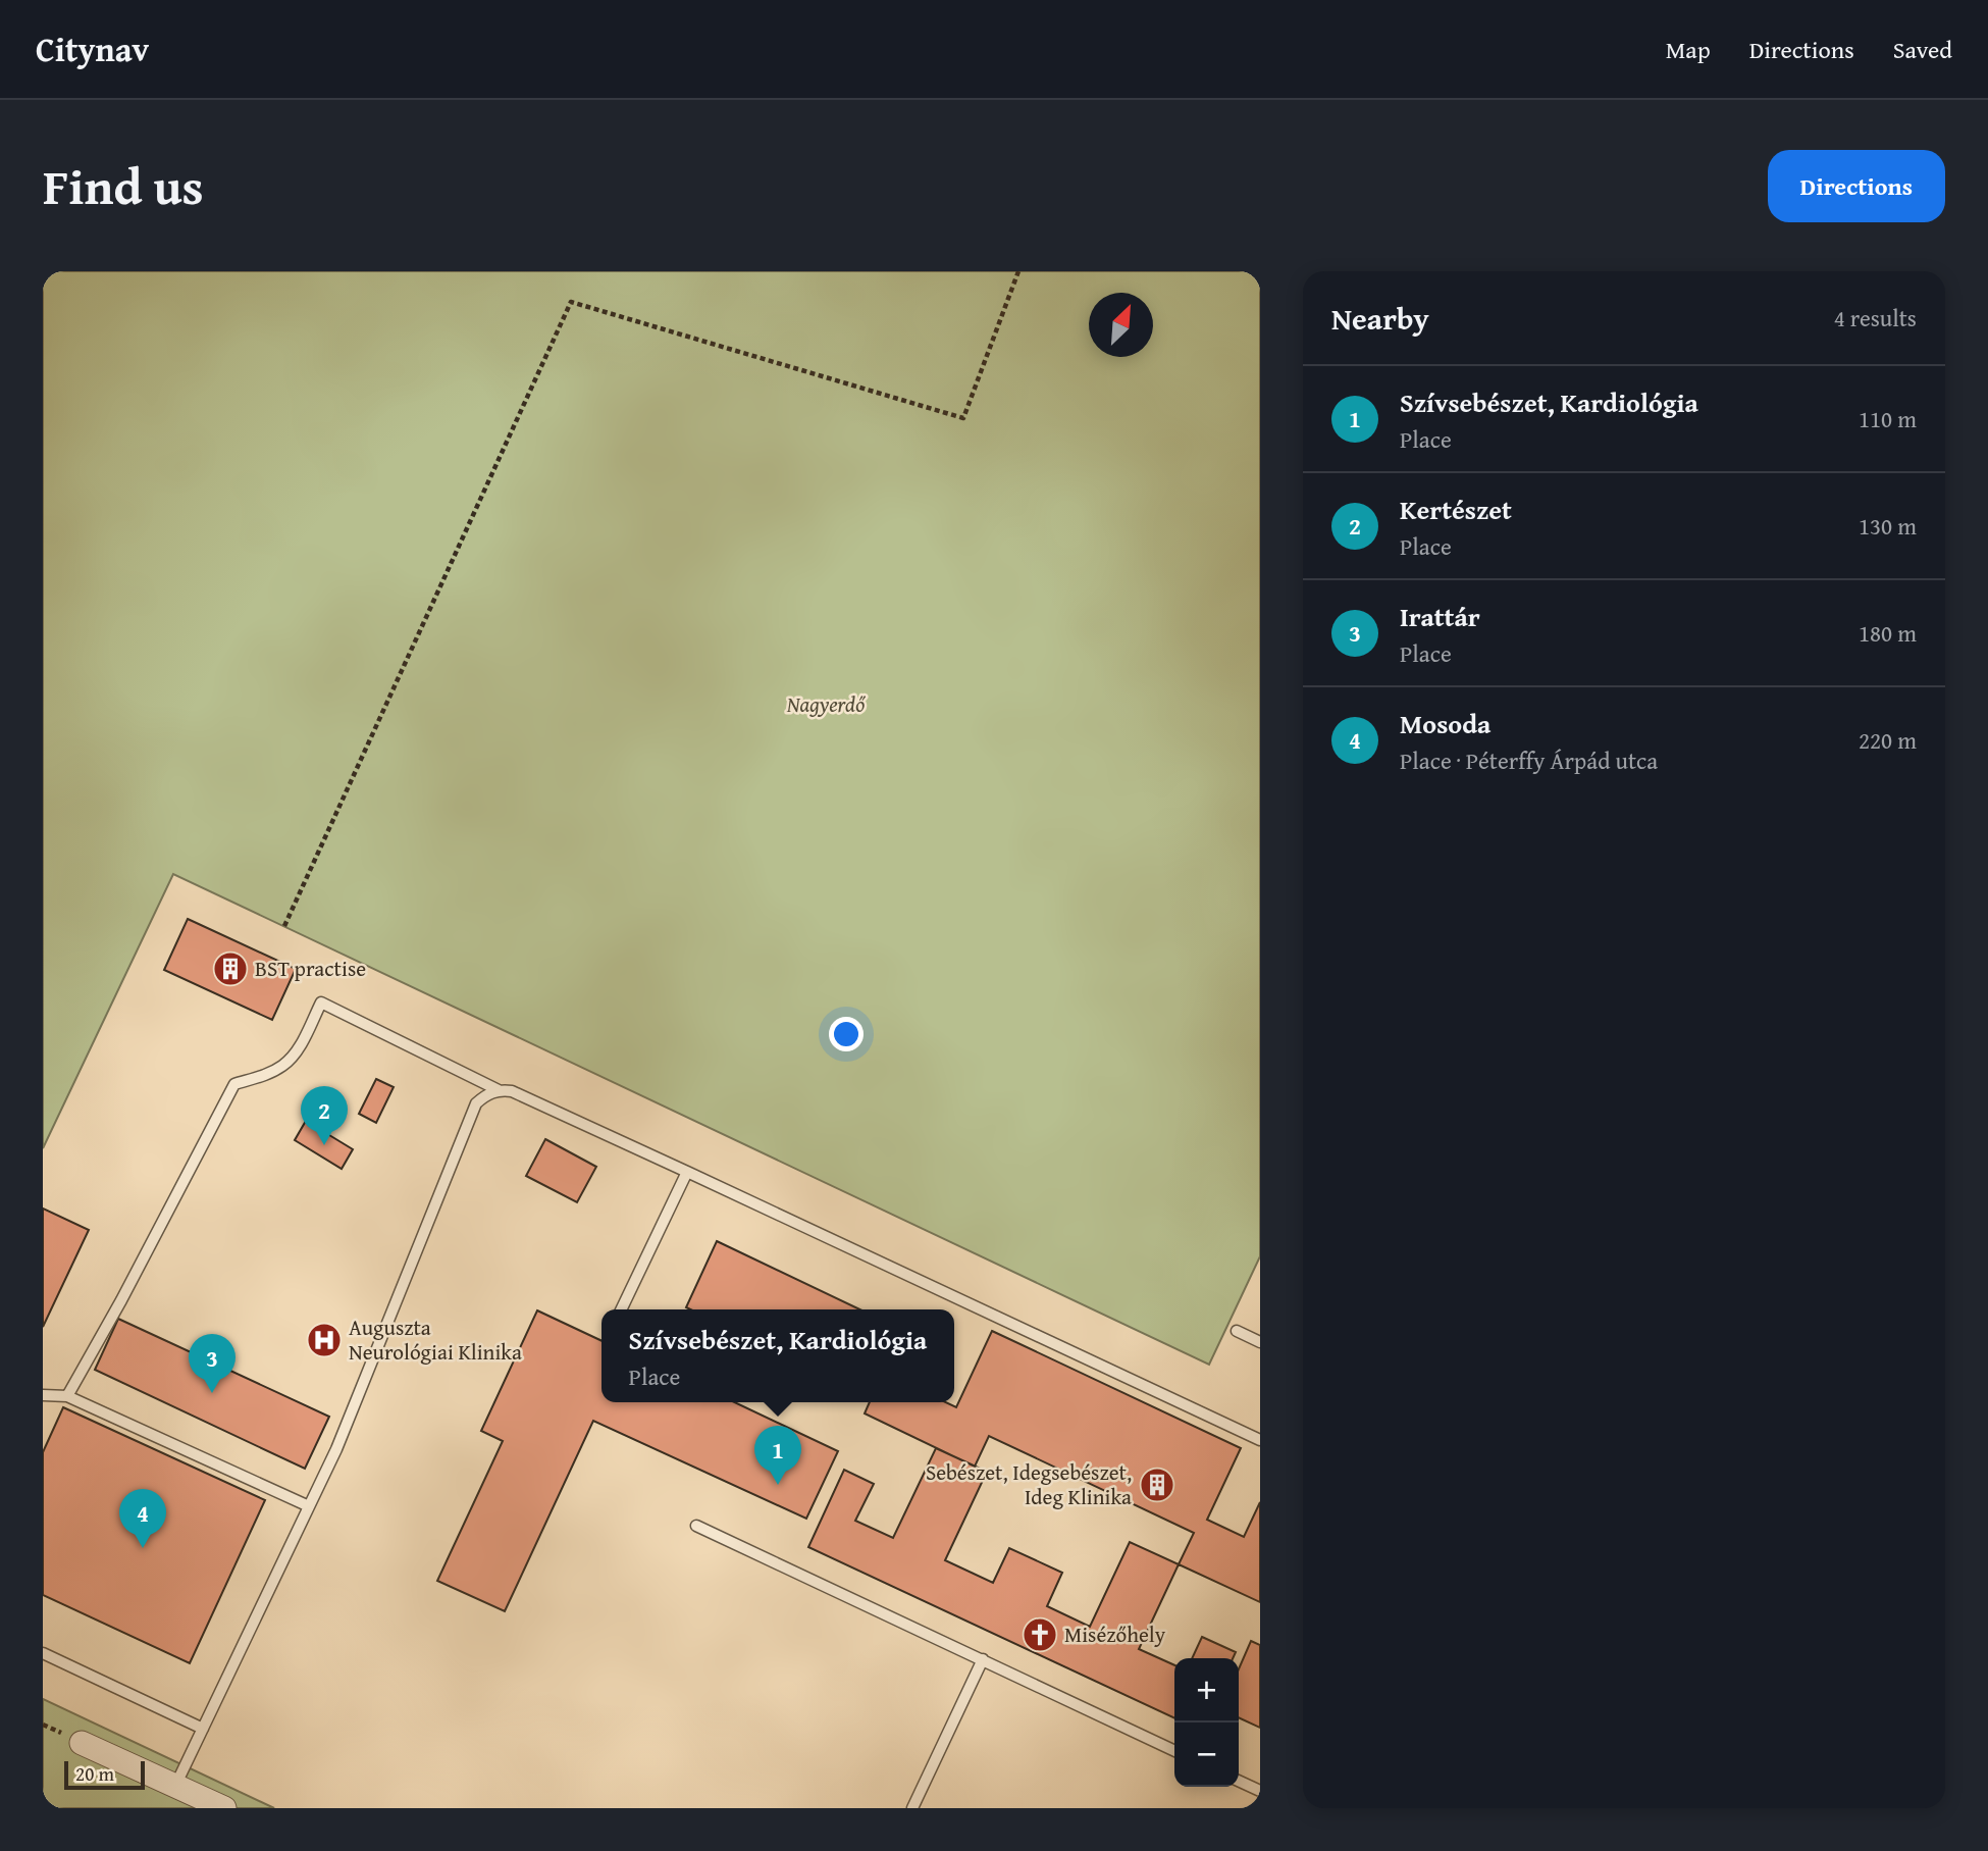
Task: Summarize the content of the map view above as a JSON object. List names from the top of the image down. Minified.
{"parks":["Nagyerdő"],"places":{"building":["BST practise","Sebészet, Idegsebészet, Ideg Klinika"],"hospital":["Auguszta Neurológiai Klinika"],"church":["Misézőhely"]},"scale_bar":"20 m","north":"top right","page":{"header":"Citynav","nav":["Map","Directions","Saved"],"title":"Find us","buttons":"Directions","heading":["Nearby","4 results"],"list":[{"mark":"1","name":"Szívsebészet, Kardiológia","note":"Place","value":"110 m"},{"mark":"2","name":"Kertészet","note":"Place","value":"130 m"},{"mark":"3","name":"Irattár","note":"Place","value":"180 m"},{"mark":"4","name":"Mosoda","note":"Place · Péterffy Árpád utca","value":"220 m"}],"pins":["2","3","1","4"],"popup":["Szívsebészet, Kardiológia","Place"],"map_buttons":["+","−"],"scale":"20 m"}}
